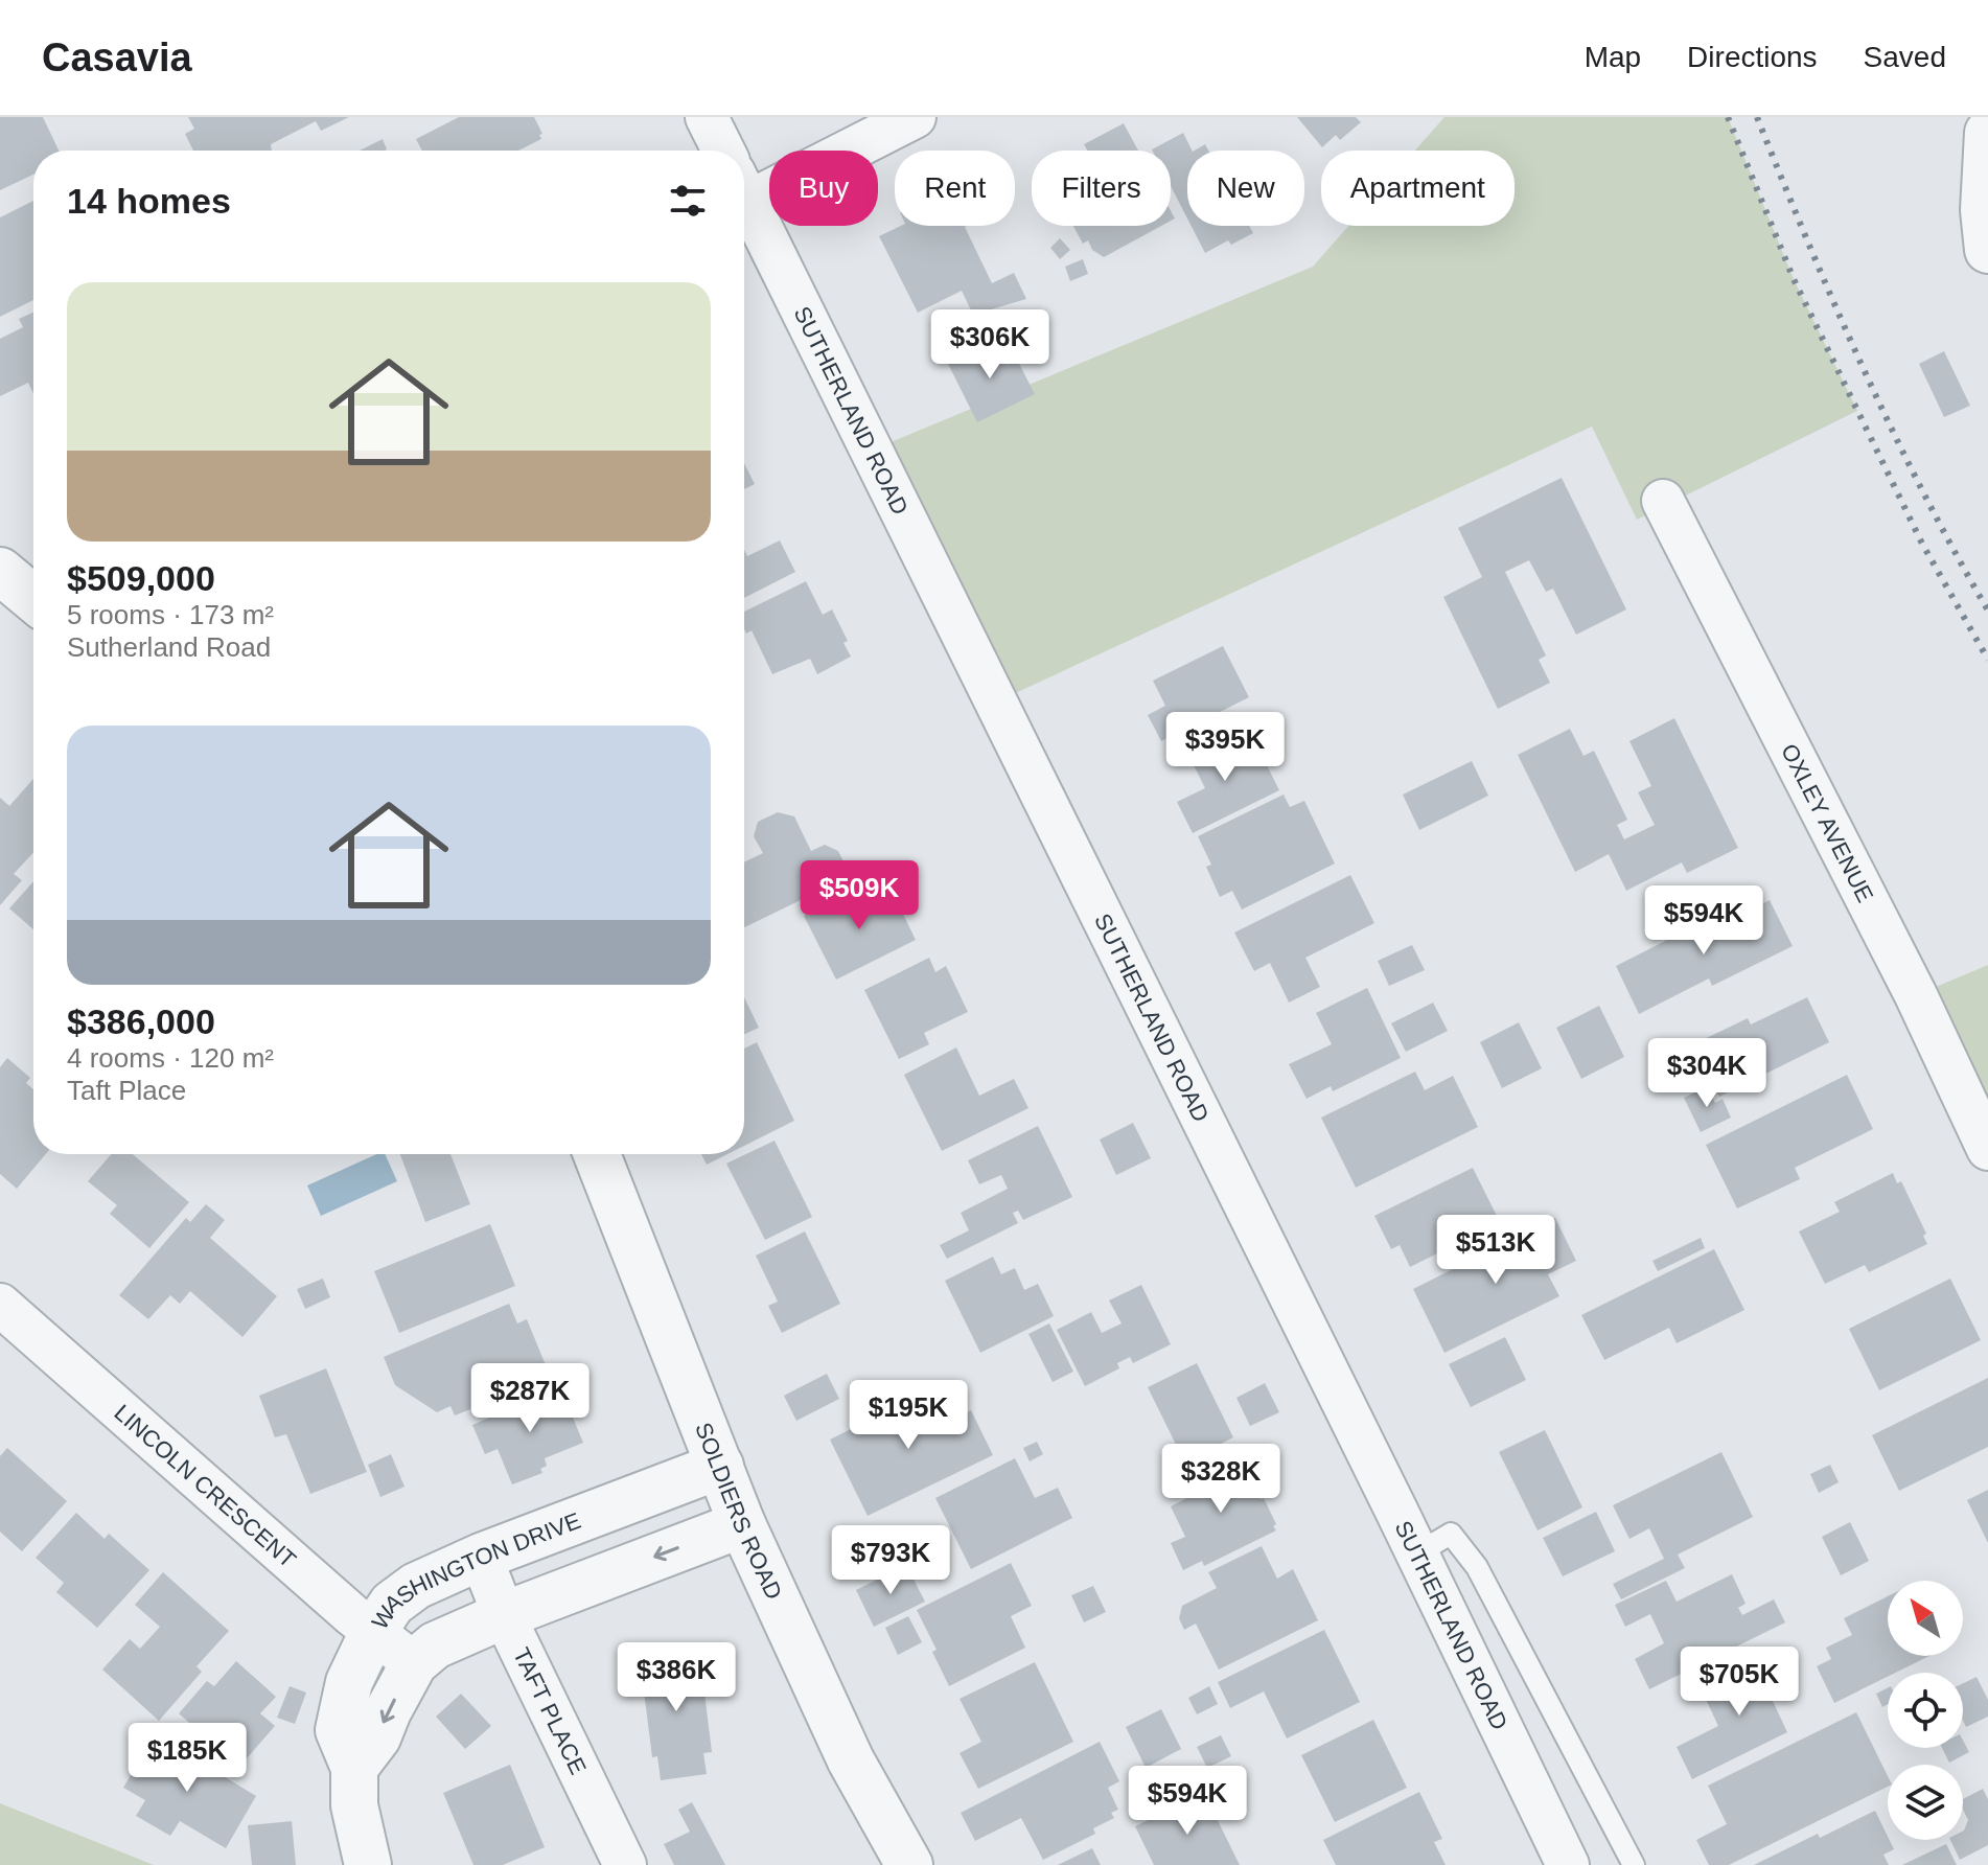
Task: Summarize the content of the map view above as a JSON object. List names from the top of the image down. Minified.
{"streets":{"street":["SUTHERLAND ROAD","OXLEY AVENUE","LINCOLN CRESCENT","SOLDIERS ROAD","WASHINGTON DRIVE","TAFT PLACE"]},"crossings":[["LINCOLN CRESCENT","WASHINGTON DRIVE"],["SOLDIERS ROAD","WASHINGTON DRIVE"],["WASHINGTON DRIVE","TAFT PLACE"]],"north":"top left","page":{"header":"Casavia","nav":["Map","Directions","Saved"],"chip":["Buy","Rent","Filters","New","Apartment"],"heading":"14 homes","list":[{"name":"$509,000","note":"5 rooms · 173 m² · Sutherland Road"},{"name":"$386,000","note":"4 rooms · 120 m² · Taft Place"}],"price":["$306K","$395K","$509K","$594K","$304K","$513K","$287K","$195K","$328K","$793K","$386K","$705K","$185K","$594K"]}}
